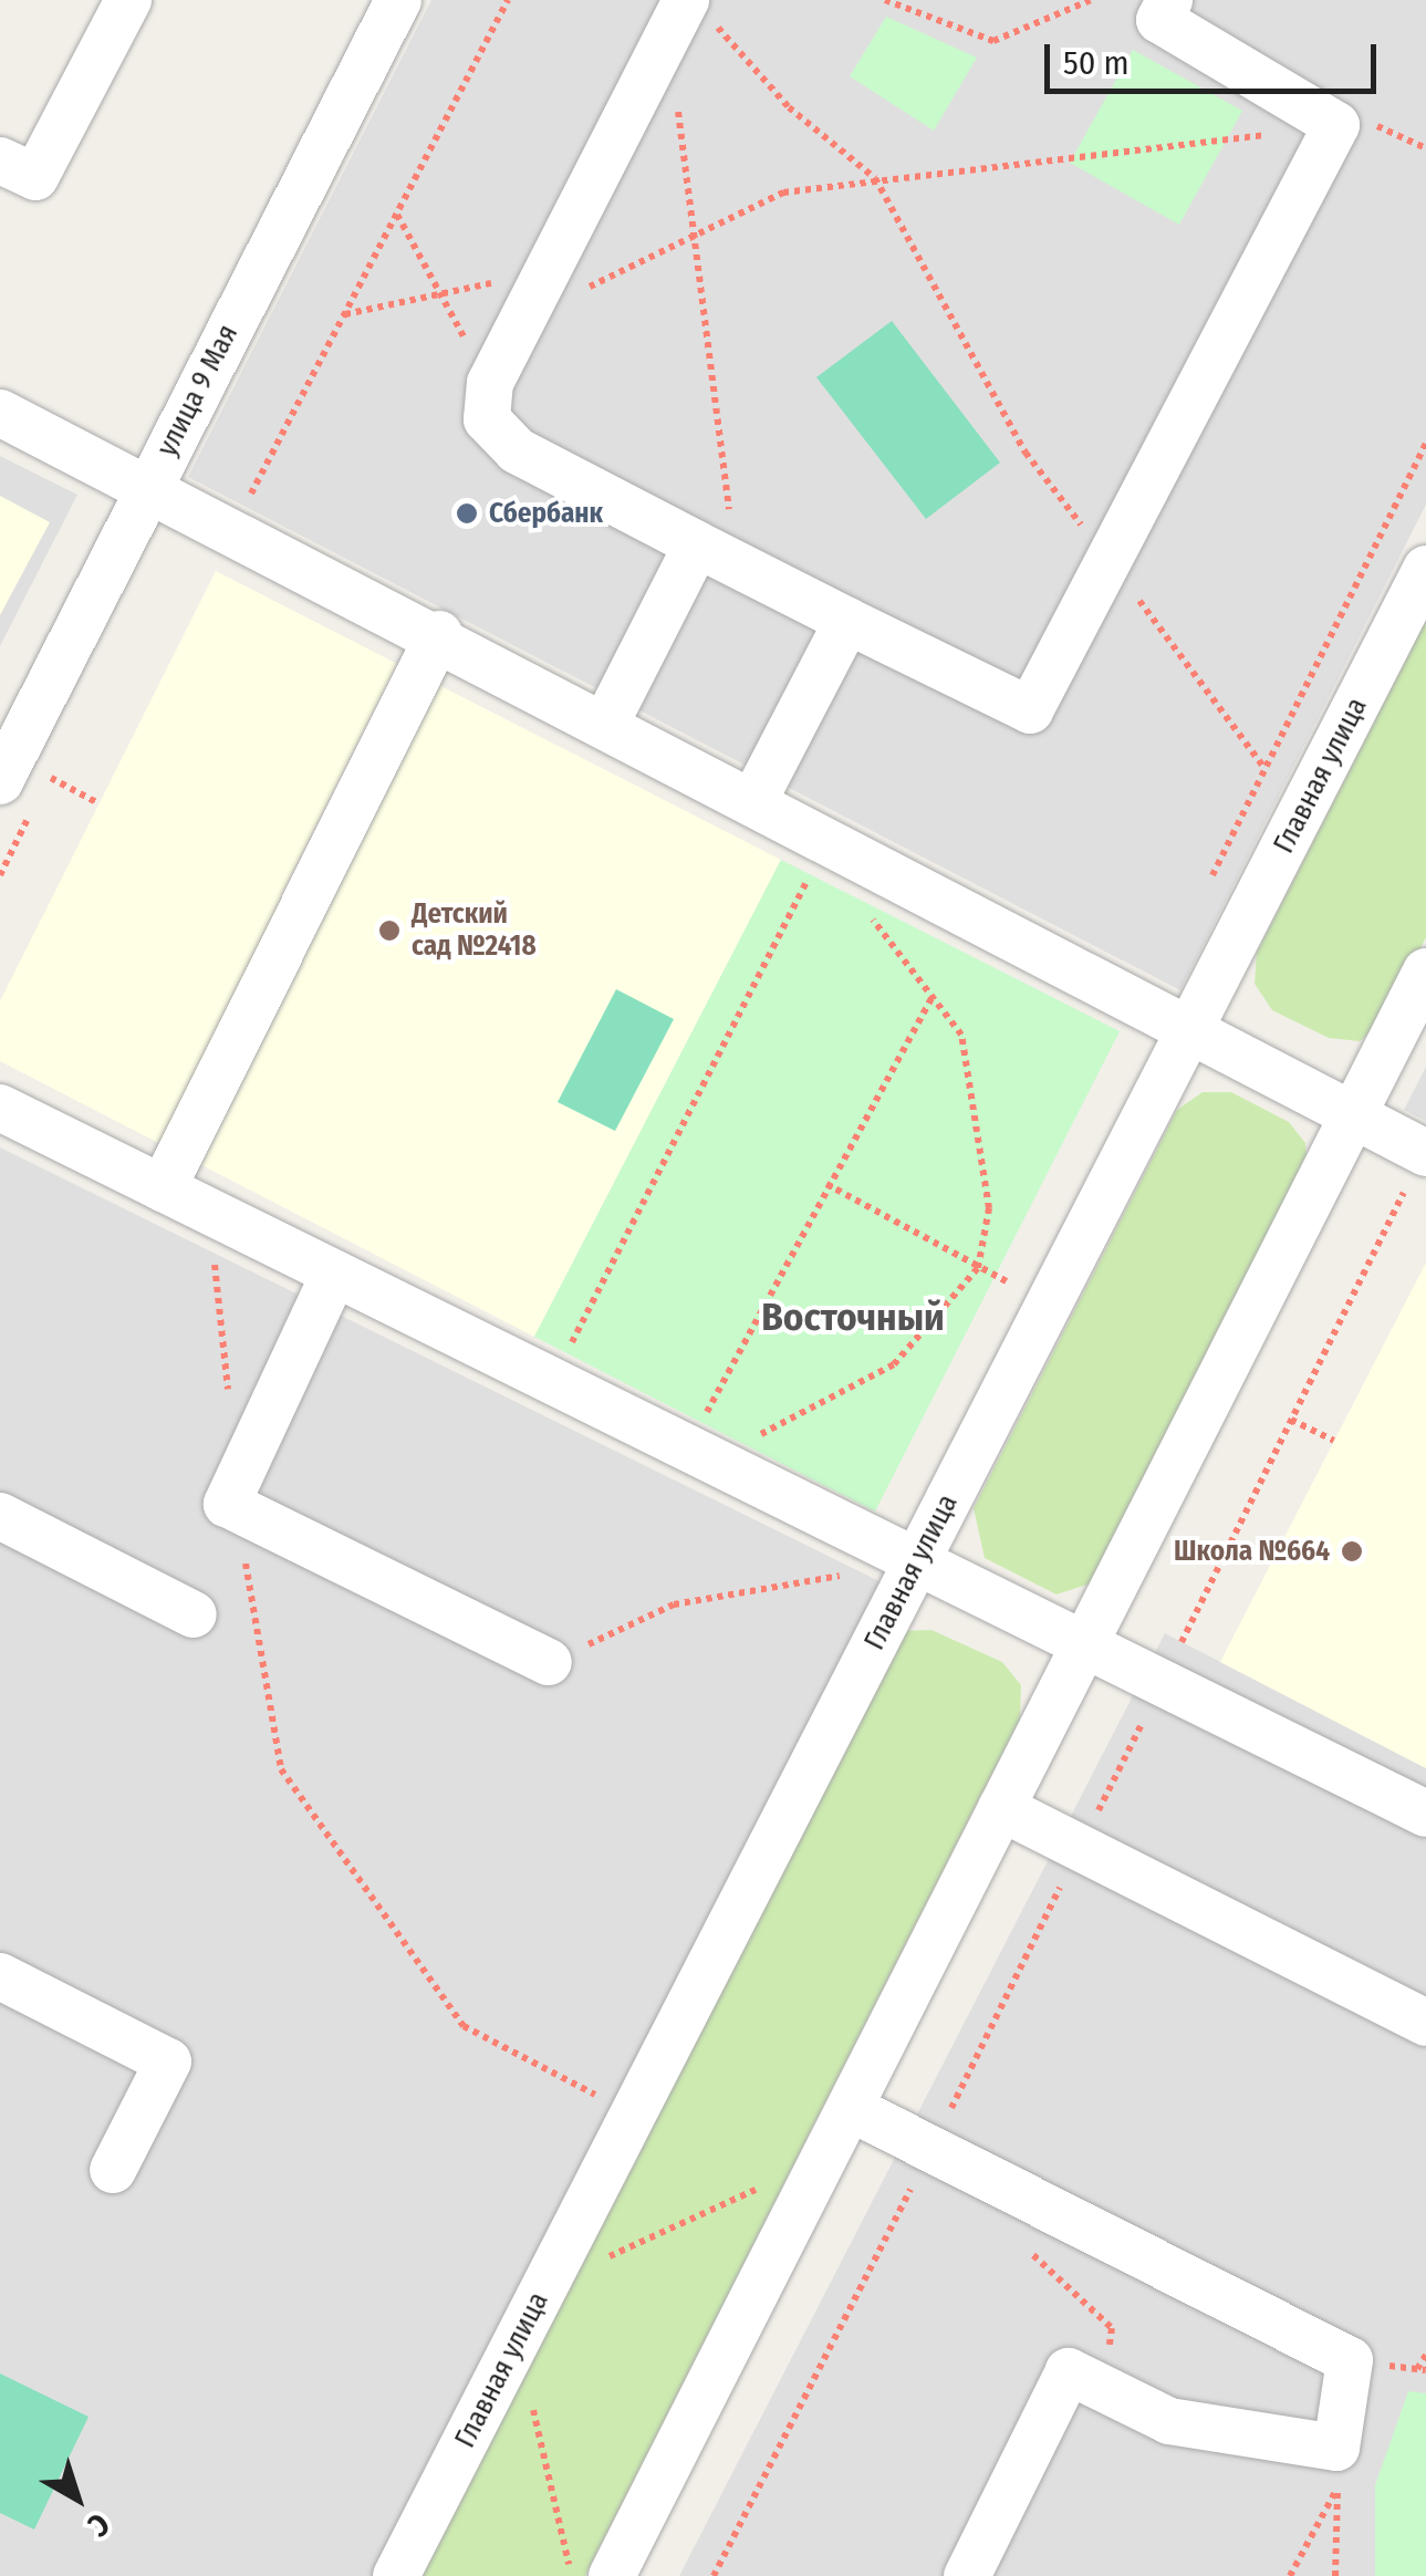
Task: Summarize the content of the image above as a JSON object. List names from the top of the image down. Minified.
{"streets":{"street":["улица 9 Мая","Главная улица"]},"districts":["Восточный"],"places":["Сбербанк","Детский сад №2418","Школа №664"],"scale_bar":"50 m","north":"bottom right"}
